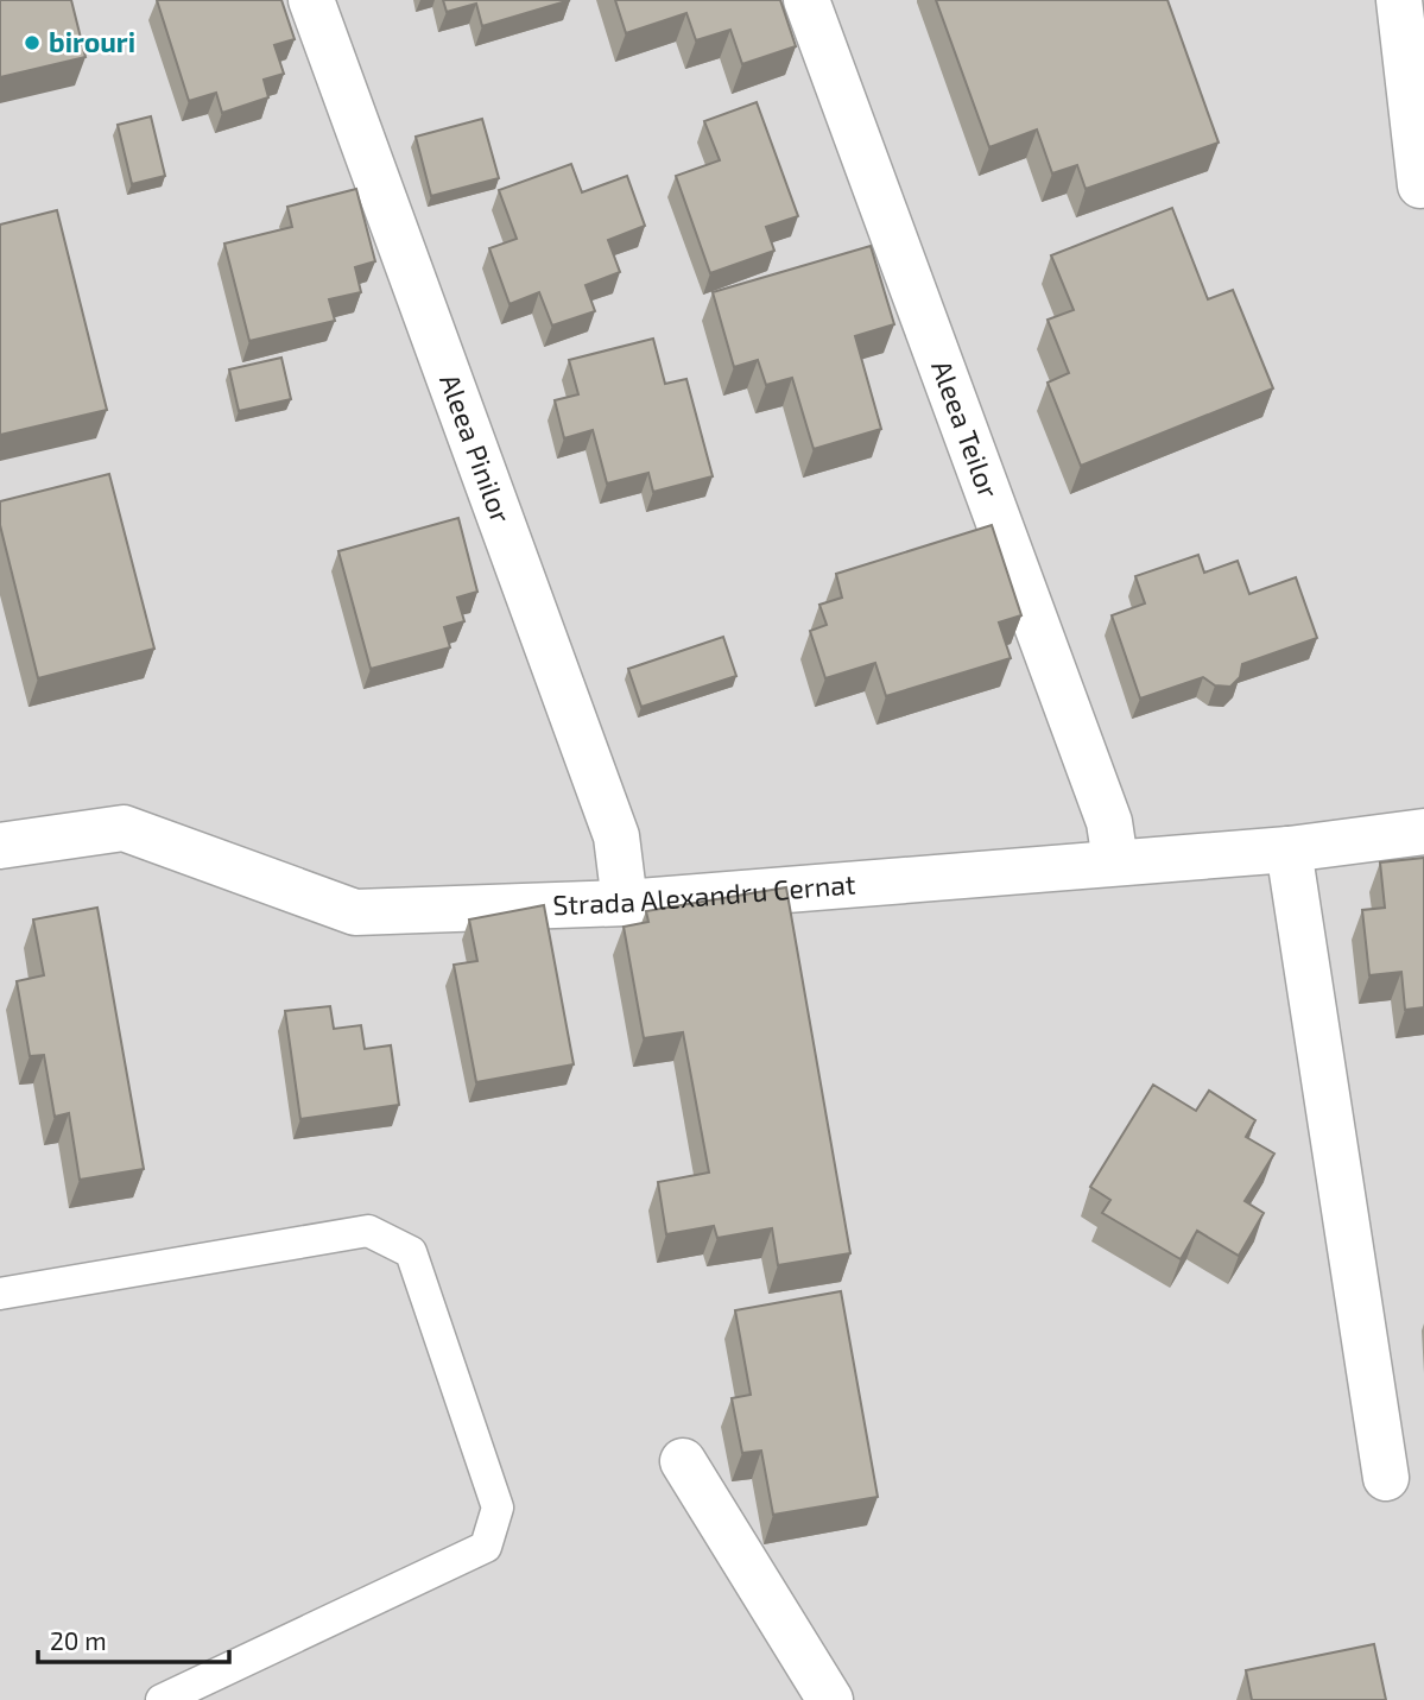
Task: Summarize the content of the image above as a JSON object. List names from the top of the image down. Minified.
{"streets":{"street":["Aleea Teilor","Aleea Pinilor","Strada Alexandru Cernat"]},"crossings":[["Aleea Teilor","Strada Alexandru Cernat"],["Aleea Pinilor","Strada Alexandru Cernat"]],"places":["birouri"],"scale_bar":"20 m"}
